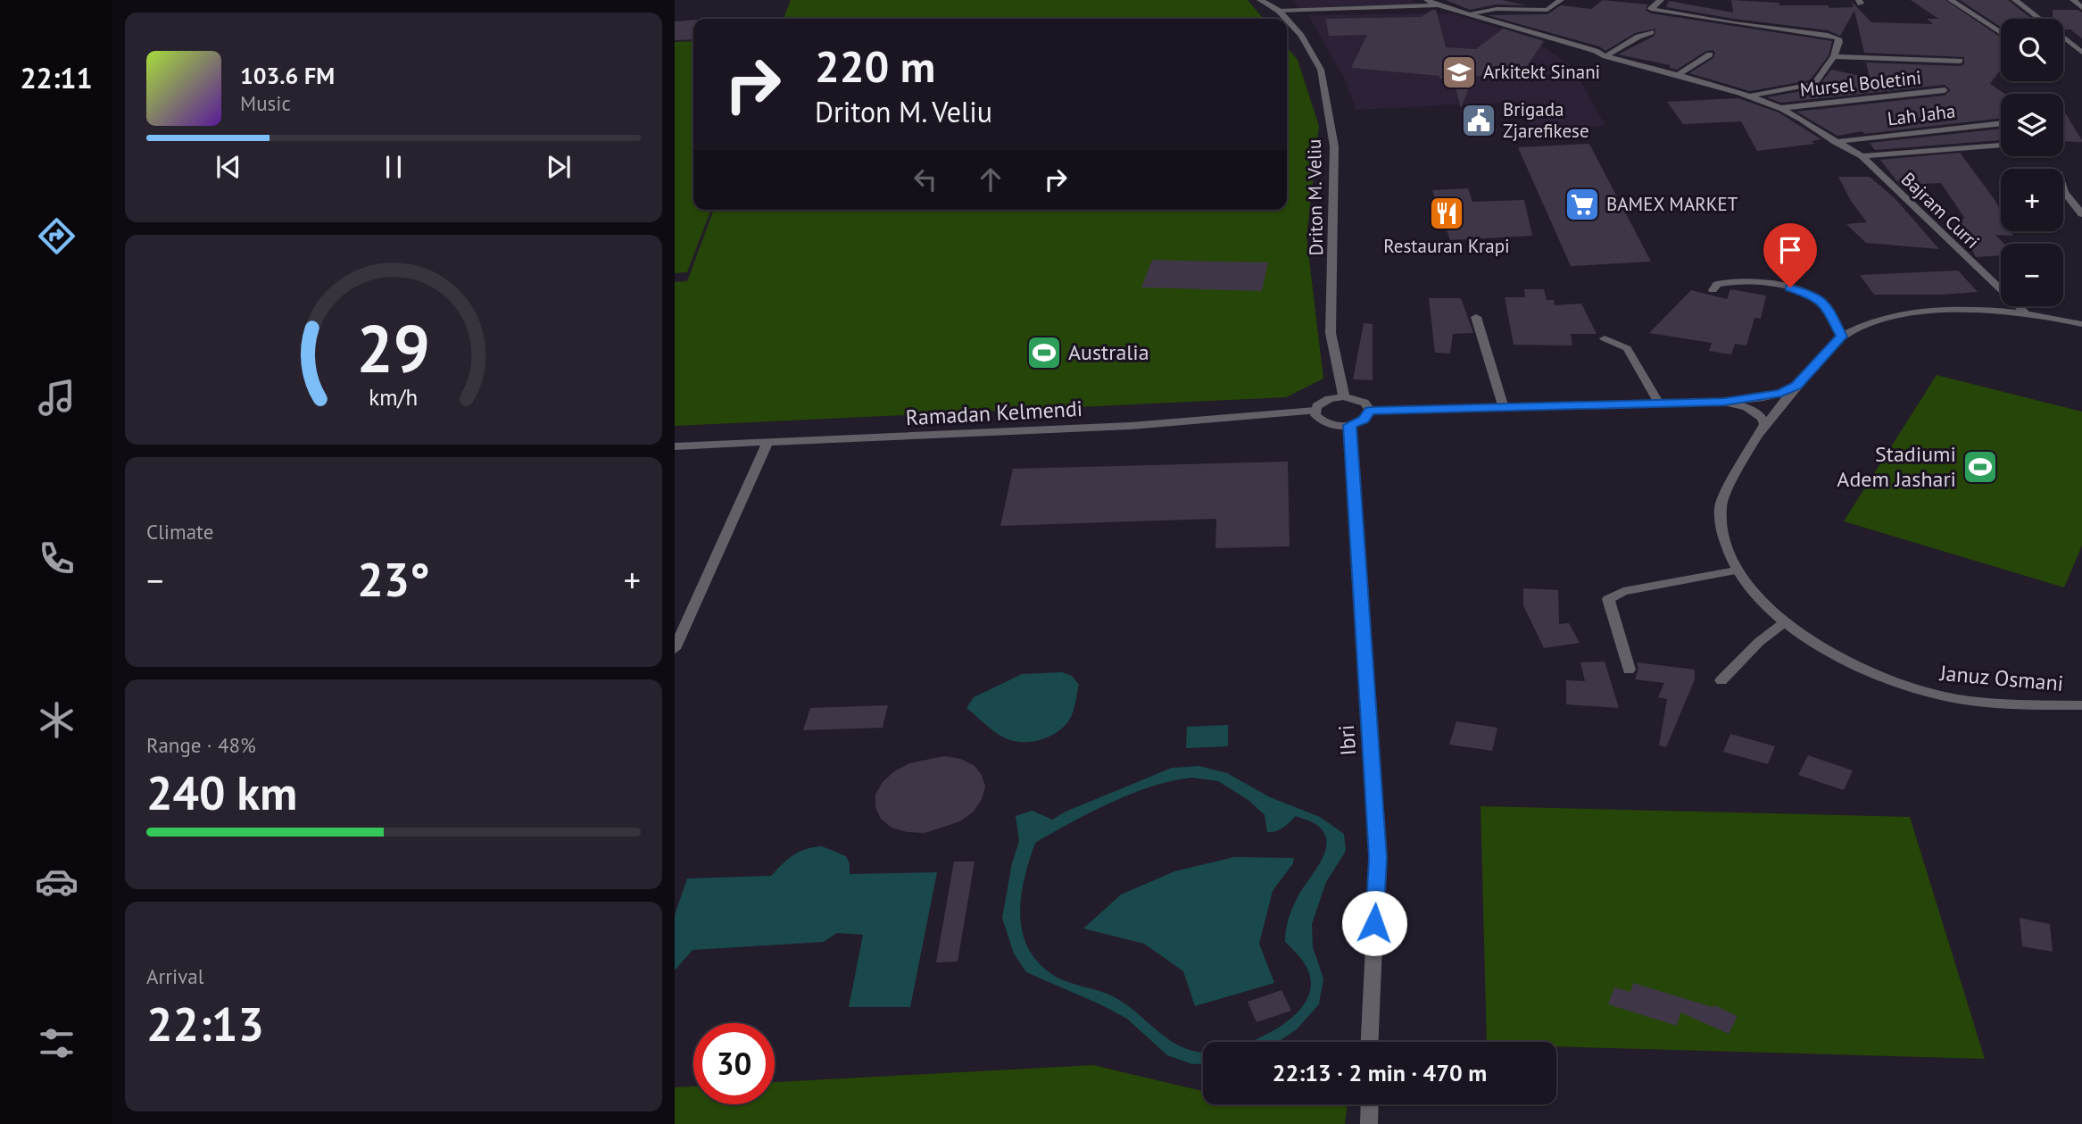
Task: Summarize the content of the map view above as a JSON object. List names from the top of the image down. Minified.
{"streets":{"street":["Mursel Boletini","Lah Jaha","Driton M. Veliu","Bajram Curri","Ramadan Kelmendi","Januz Osmani","Ibri"]},"crossings":[["Mursel Boletini","Bajram Curri"],["Lah Jaha","Bajram Curri"],["Driton M. Veliu","Bajram Curri"],["Bajram Curri","Januz Osmani"]],"places":{"school or university":["Arkitekt Sinani"],"public building":["Brigada Zjarefikese"],"supermarket":["BAMEX MARKET"],"restaurant":["Restauran Krapi"],"sports":["Australia","Stadiumi Adem Jashari"]},"page":{"tabs":"22:11","map_buttons":["+","−"],"turn":["220 m","Driton M. Veliu"],"song":["103.6 FM","Music"],"tile":["Climate",["Range · 48%","240 km"],["Arrival","22:13"]],"heat":["−","23°","+"],"limit":"30","trip":"22:13 · 2 min · 470 m","gauge":["29","km/h"]}}
